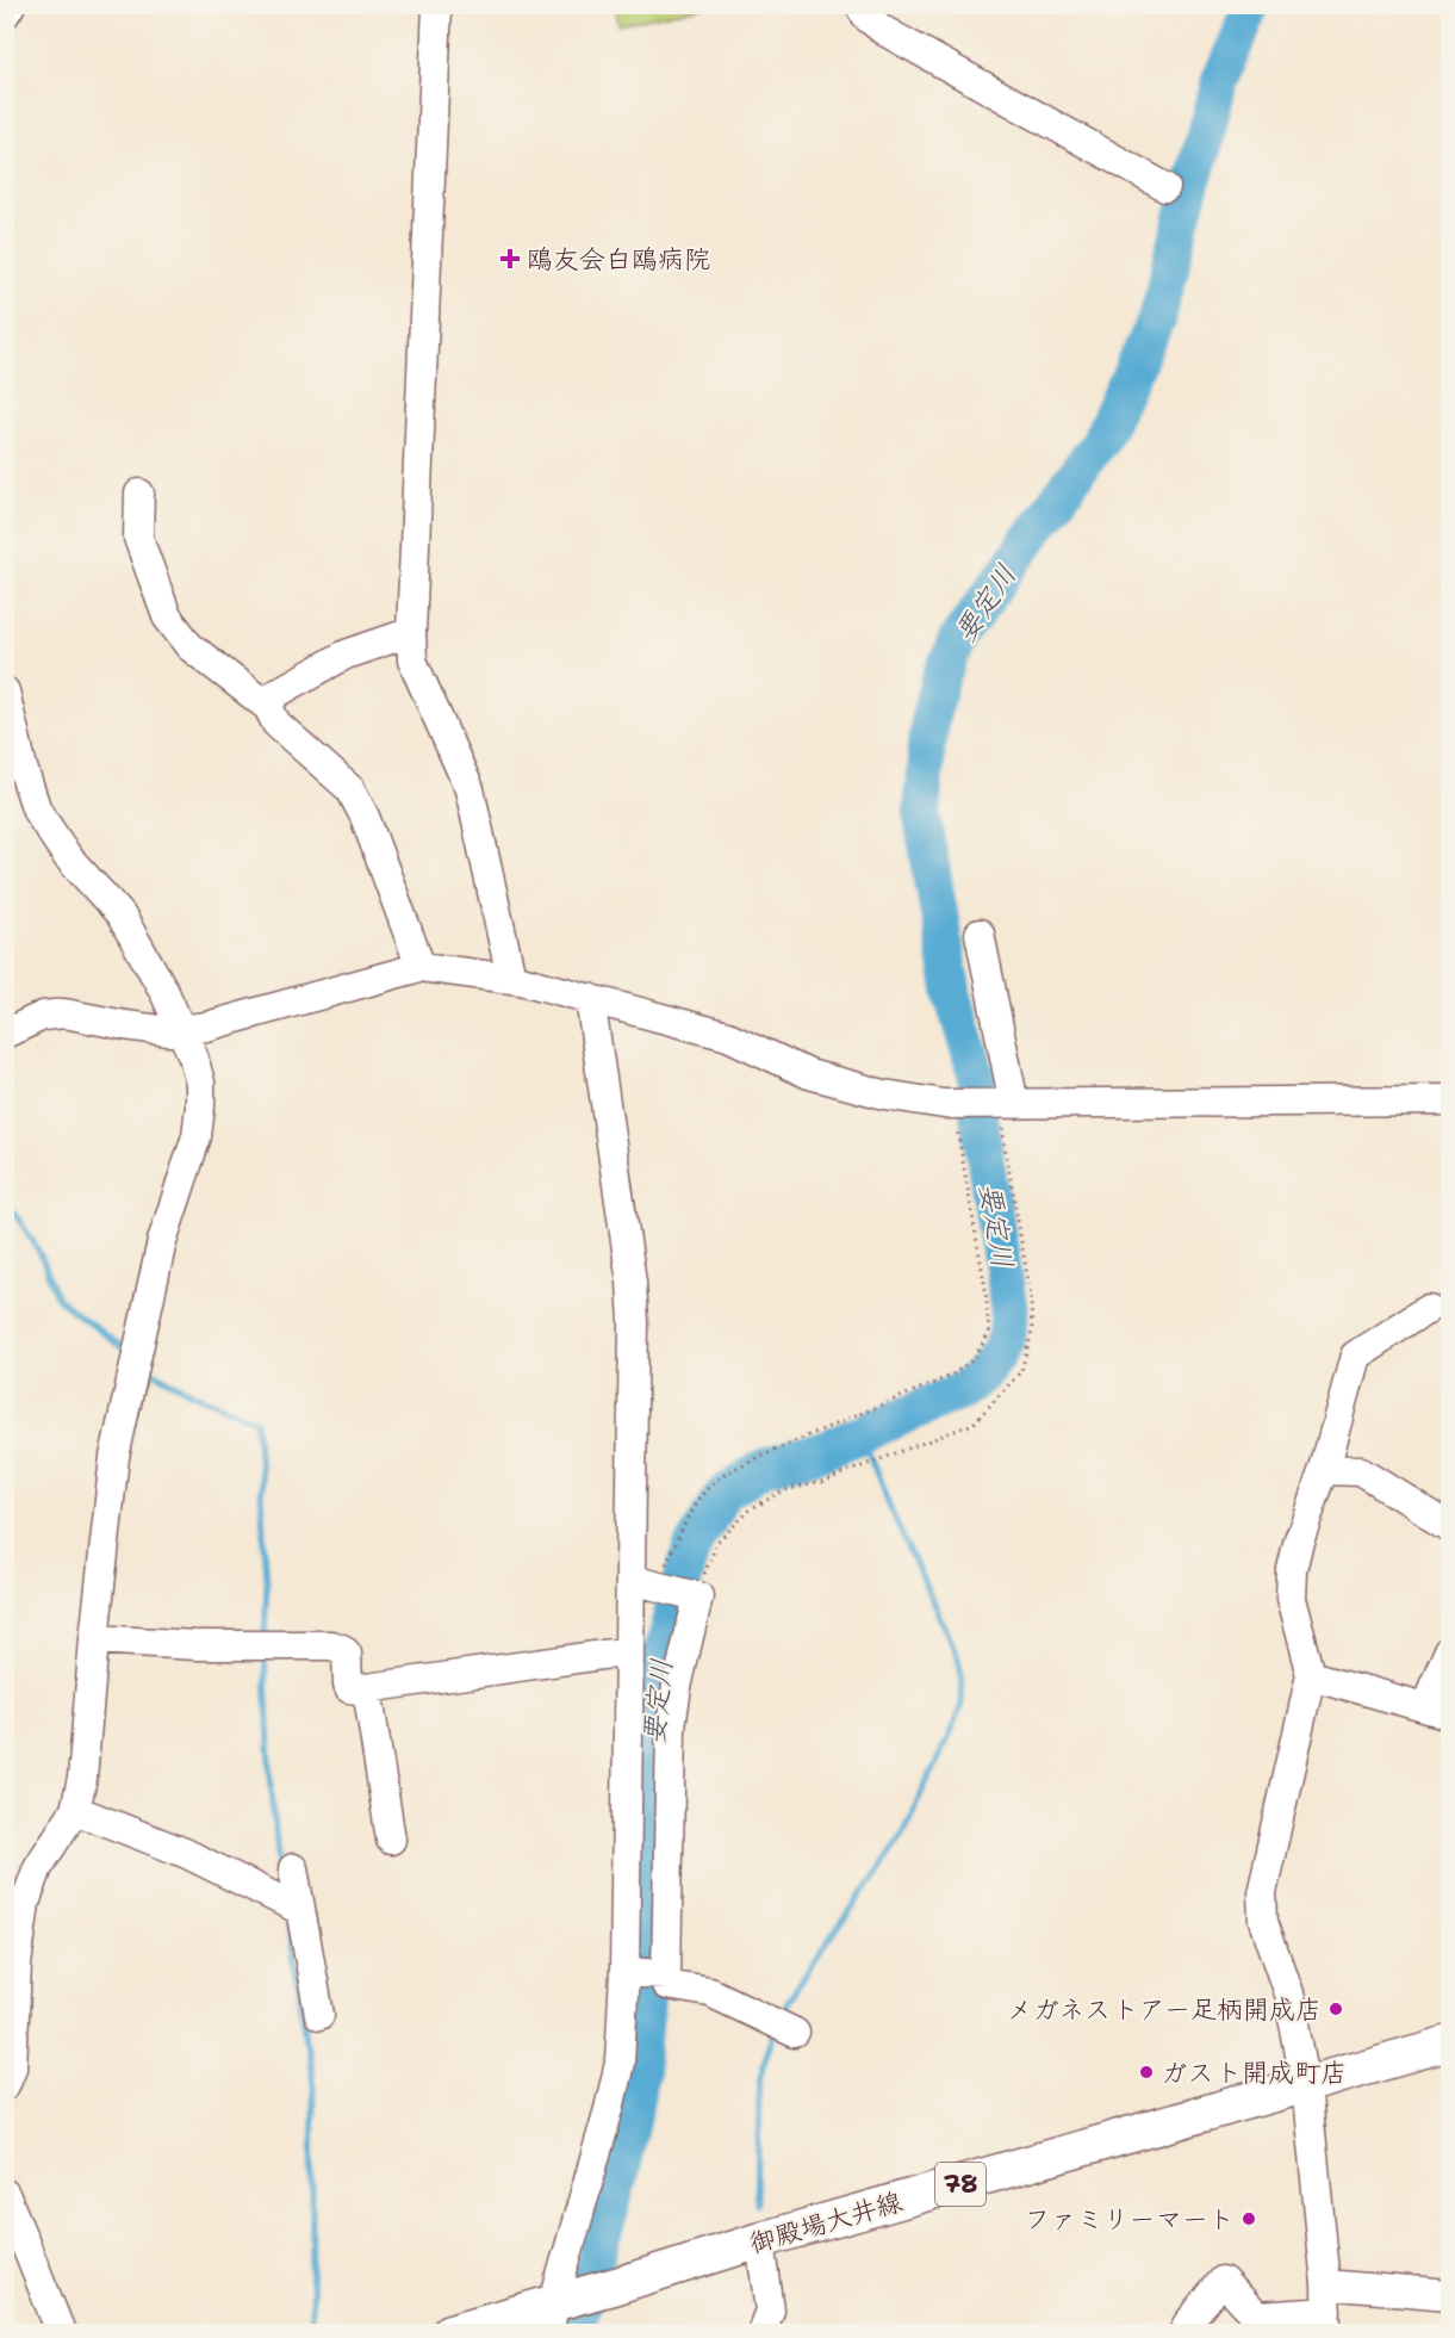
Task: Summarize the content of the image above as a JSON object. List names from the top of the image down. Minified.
{"streets":{"main road":["78","御殿場大井線"]},"water":["要定川"],"places":{"health":["鴎友会白鴎病院"],"other":["メガネストアー足柄開成店","ガスト開成町店","ファミリーマート"]}}
